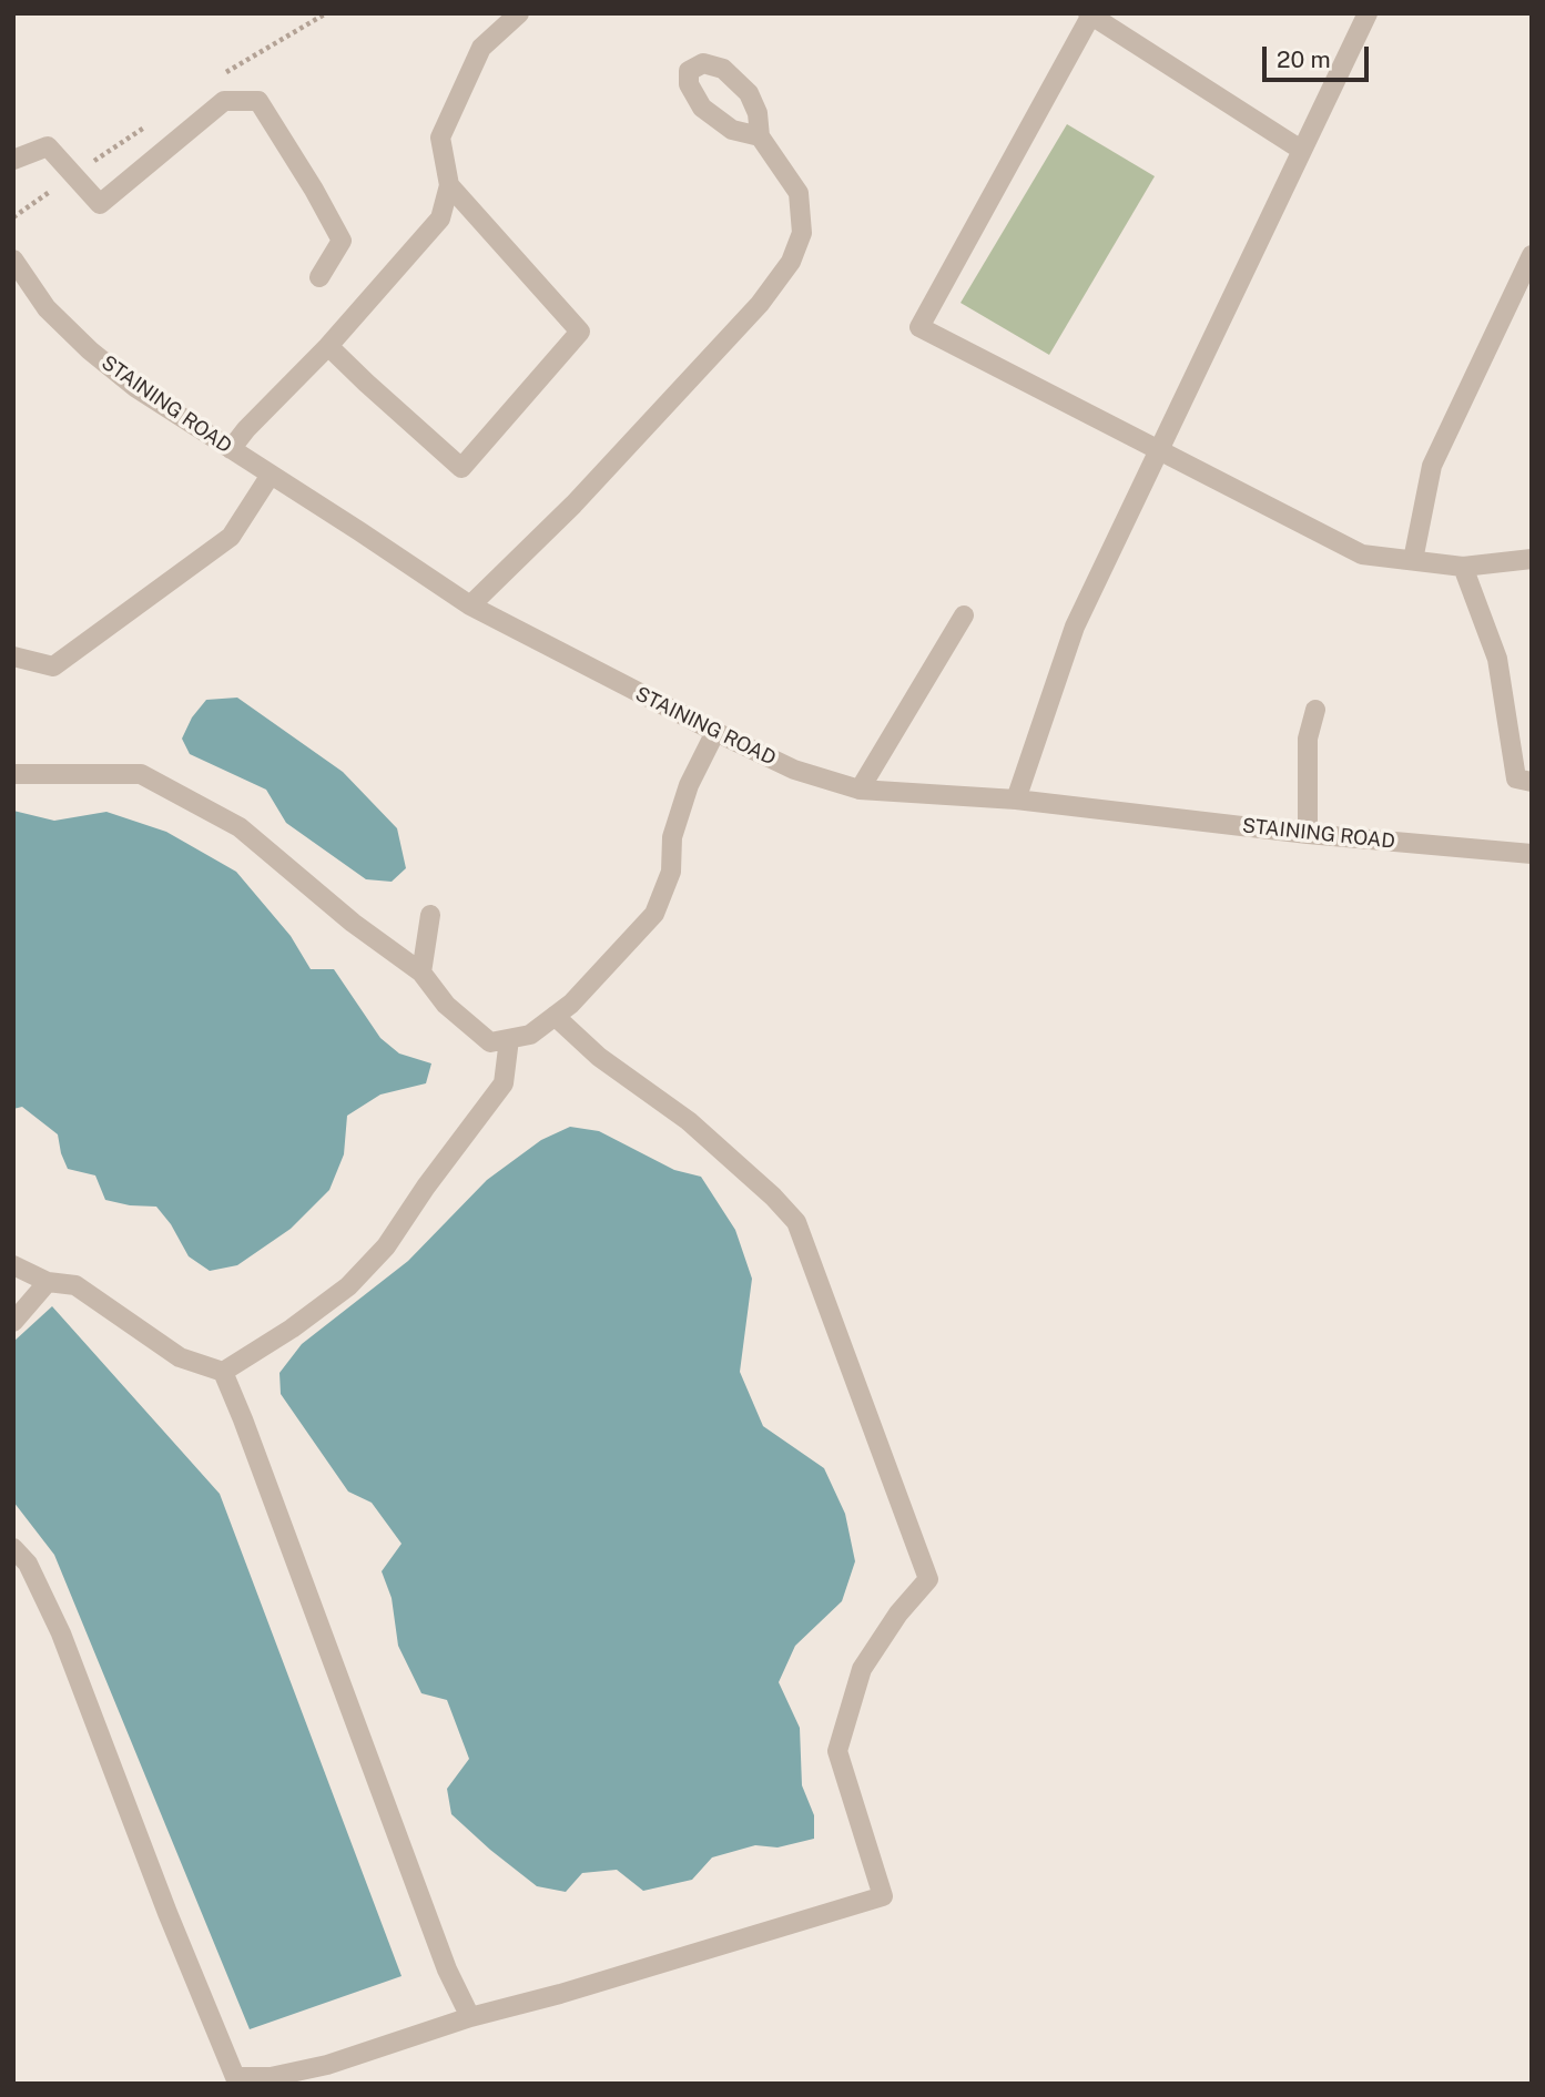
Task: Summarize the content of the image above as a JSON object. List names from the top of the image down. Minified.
{"streets":{"street":["STAINING ROAD"]},"scale_bar":"20 m"}
